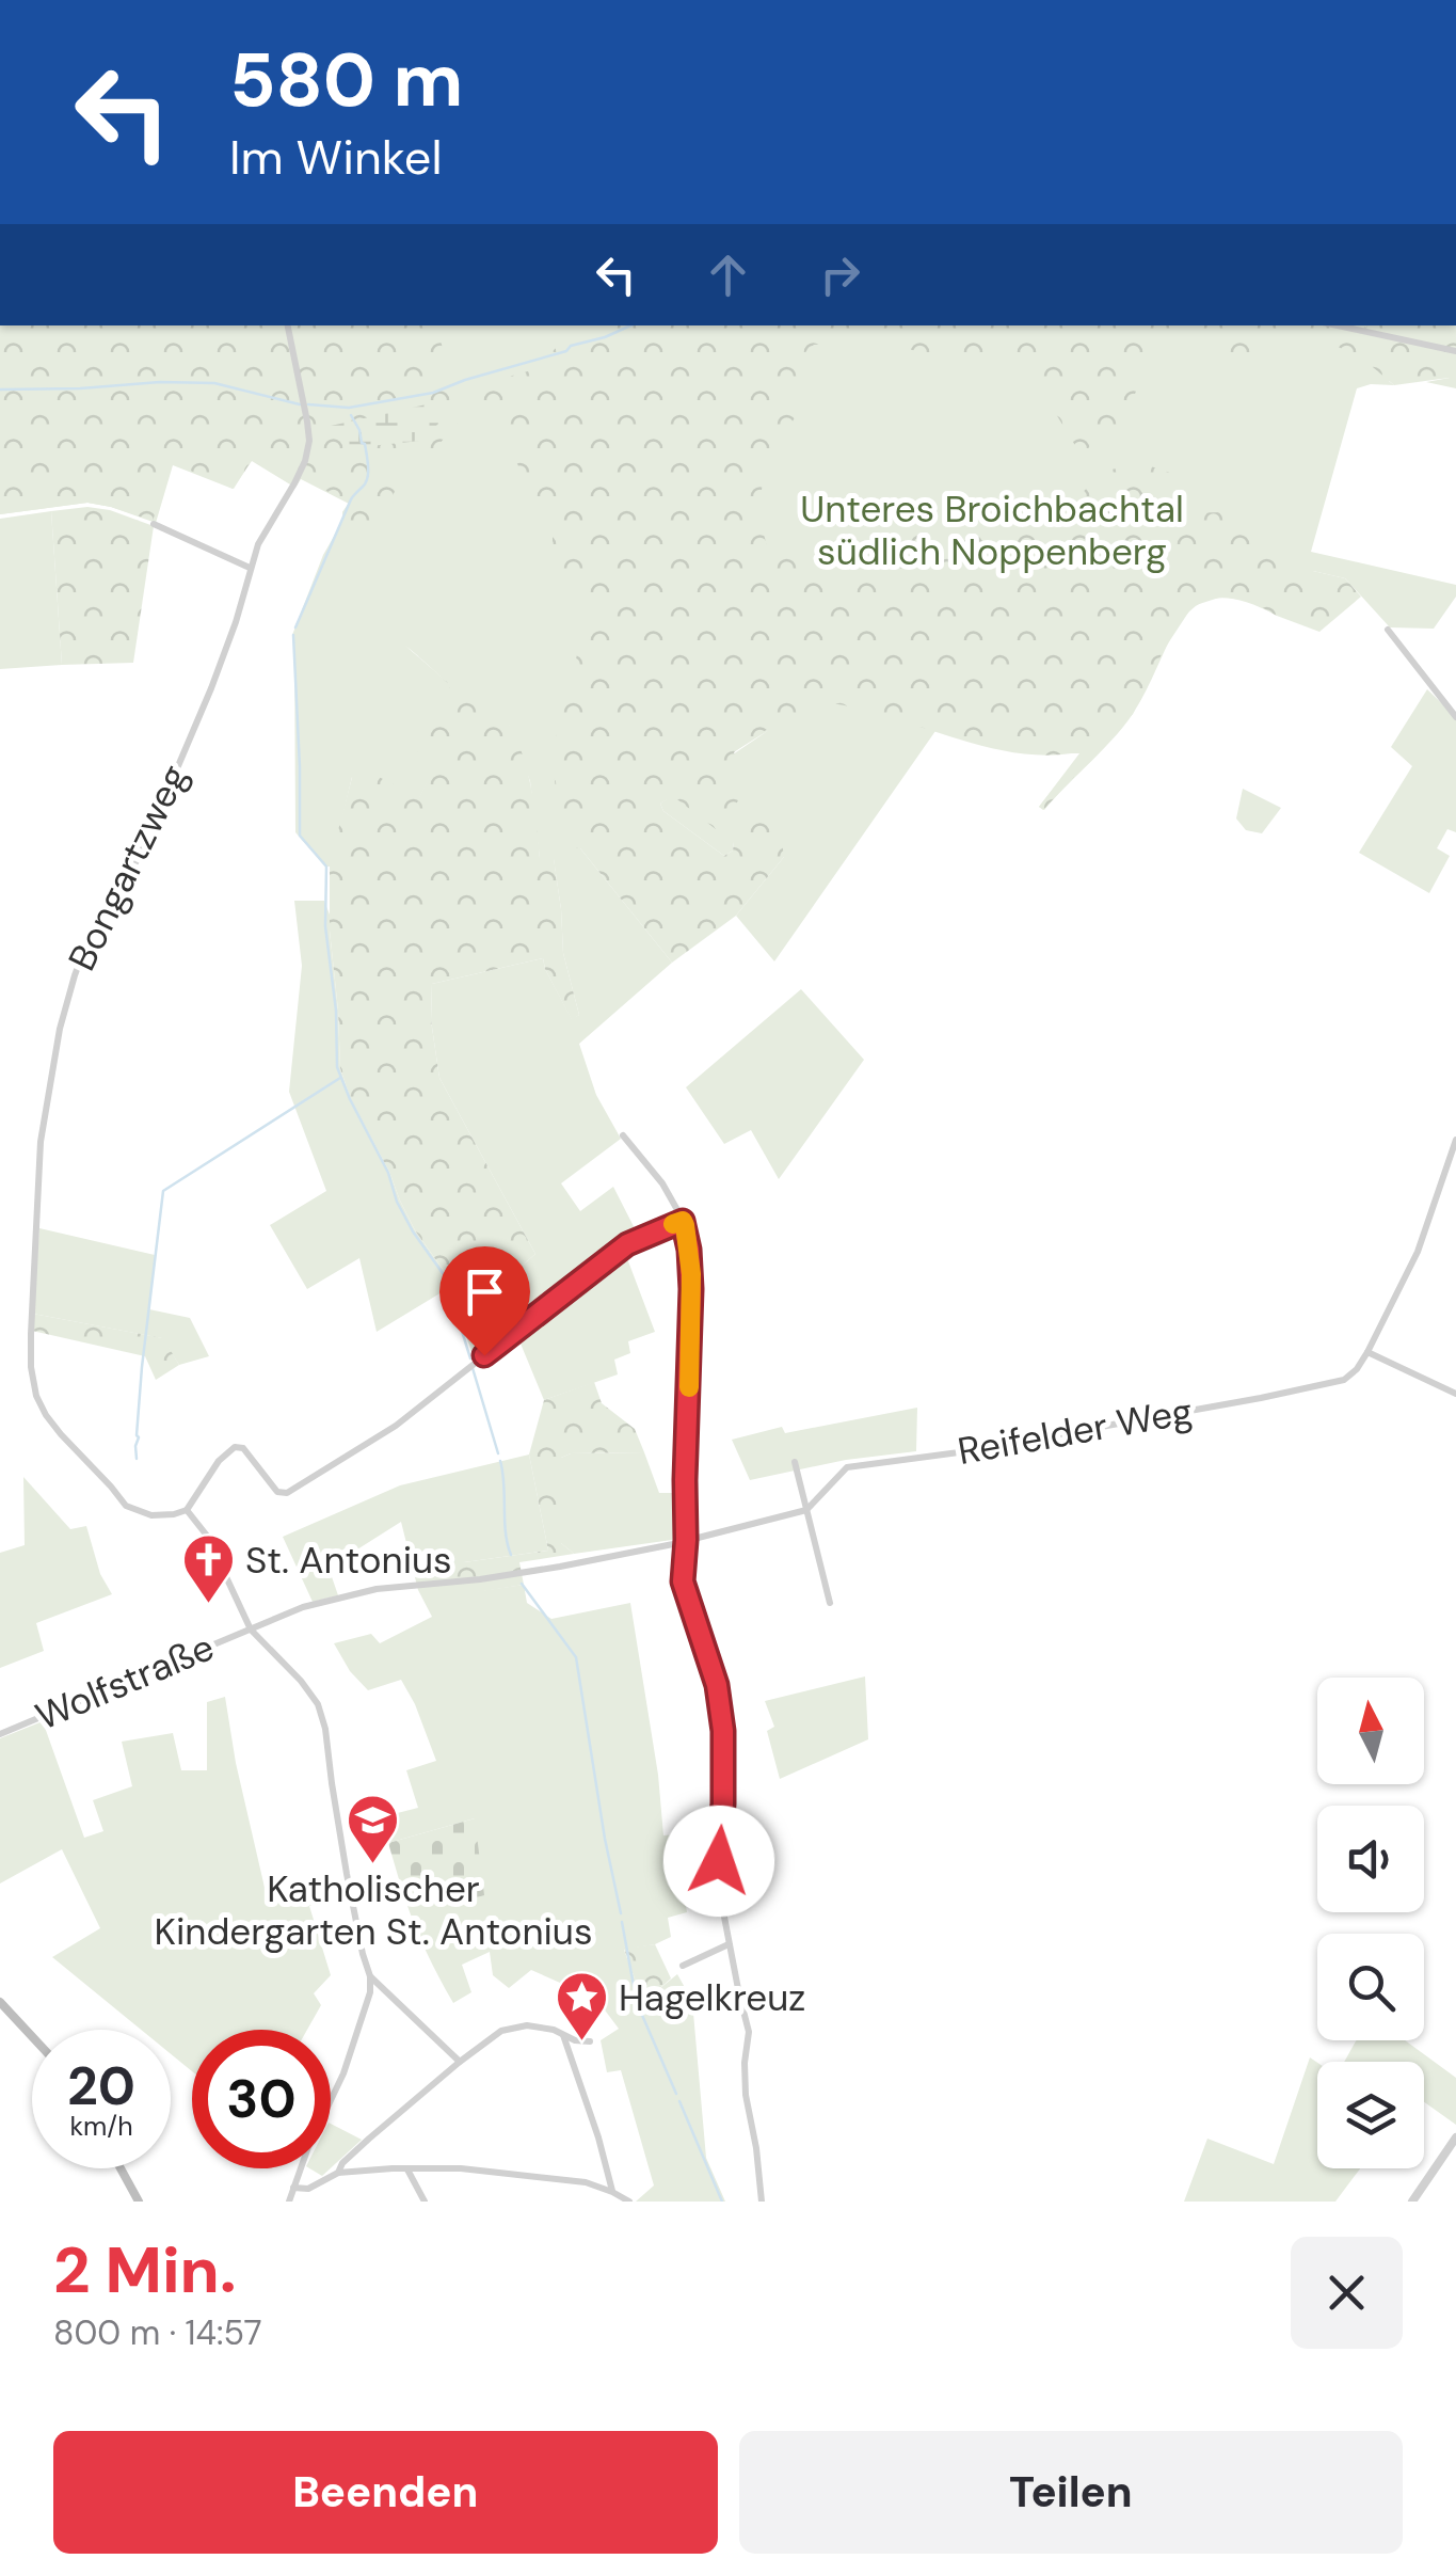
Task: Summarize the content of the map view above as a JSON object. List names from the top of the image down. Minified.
{"streets":{"street":["Bongartzweg","Reifelder Weg","Wolfstraße"]},"parks":["Unteres Broichbachtal südlich Noppenberg"],"places":{"church":["St. Antonius"],"school or university":["Katholischer Kindergarten St. Antonius"],"place":["Hagelkreuz"]},"north":"top","page":{"turn":["580 m","Im Winkel"],"speed":"20 km/h","limit":"30","heading":["2 Min.","800 m · 14:57"],"buttons":["Beenden","Teilen"]}}
